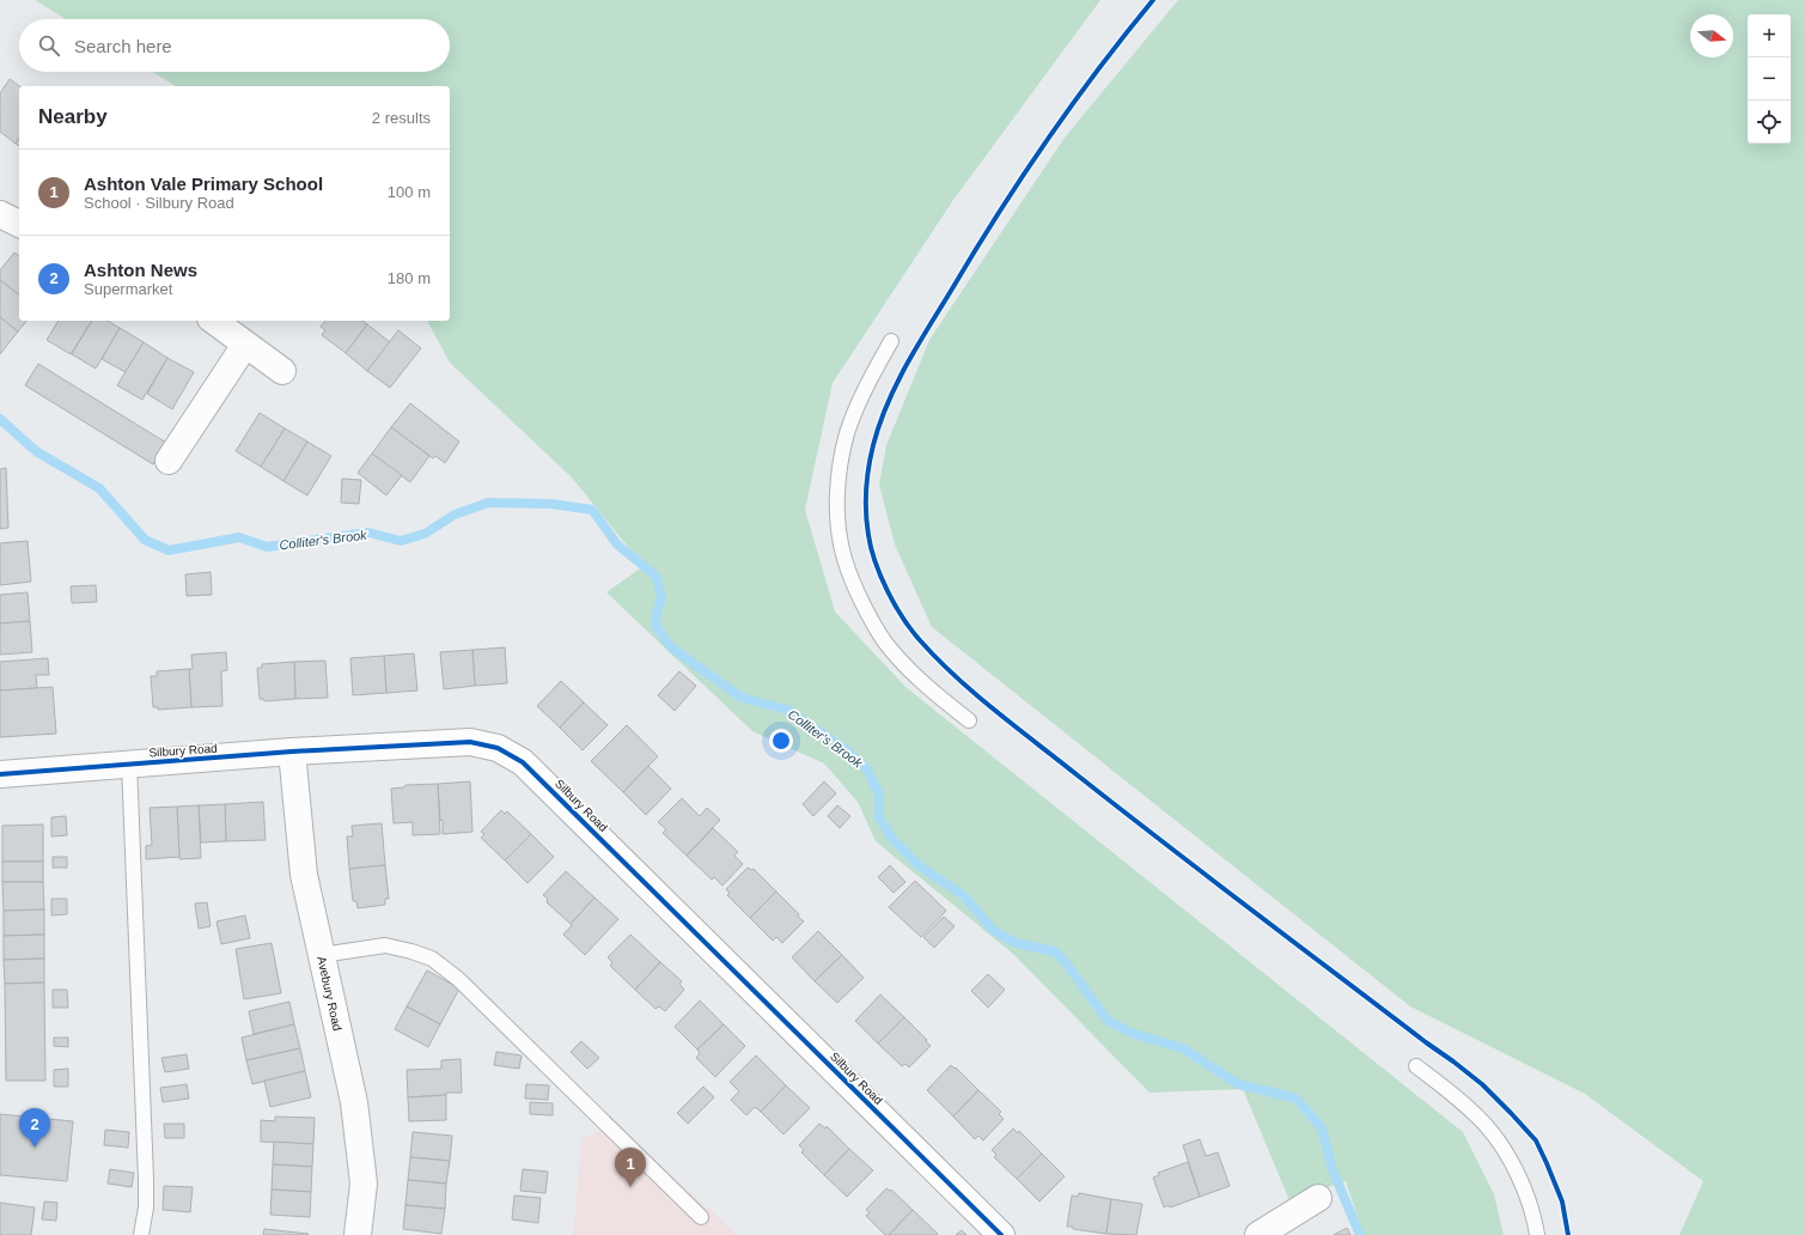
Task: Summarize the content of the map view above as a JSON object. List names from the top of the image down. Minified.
{"streets":{"street":["Silbury Road","Avebury Road"]},"crossings":[["Silbury Road","Avebury Road"]],"water":["Colliter's Brook"],"north":"right","page":{"map_buttons":["+","−"],"search":"Search here","heading":["Nearby","2 results"],"list":[{"mark":"1","name":"Ashton Vale Primary School","note":"School · Silbury Road","value":"100 m"},{"mark":"2","name":"Ashton News","note":"Supermarket","value":"180 m"}],"pins":["2","1"]}}
